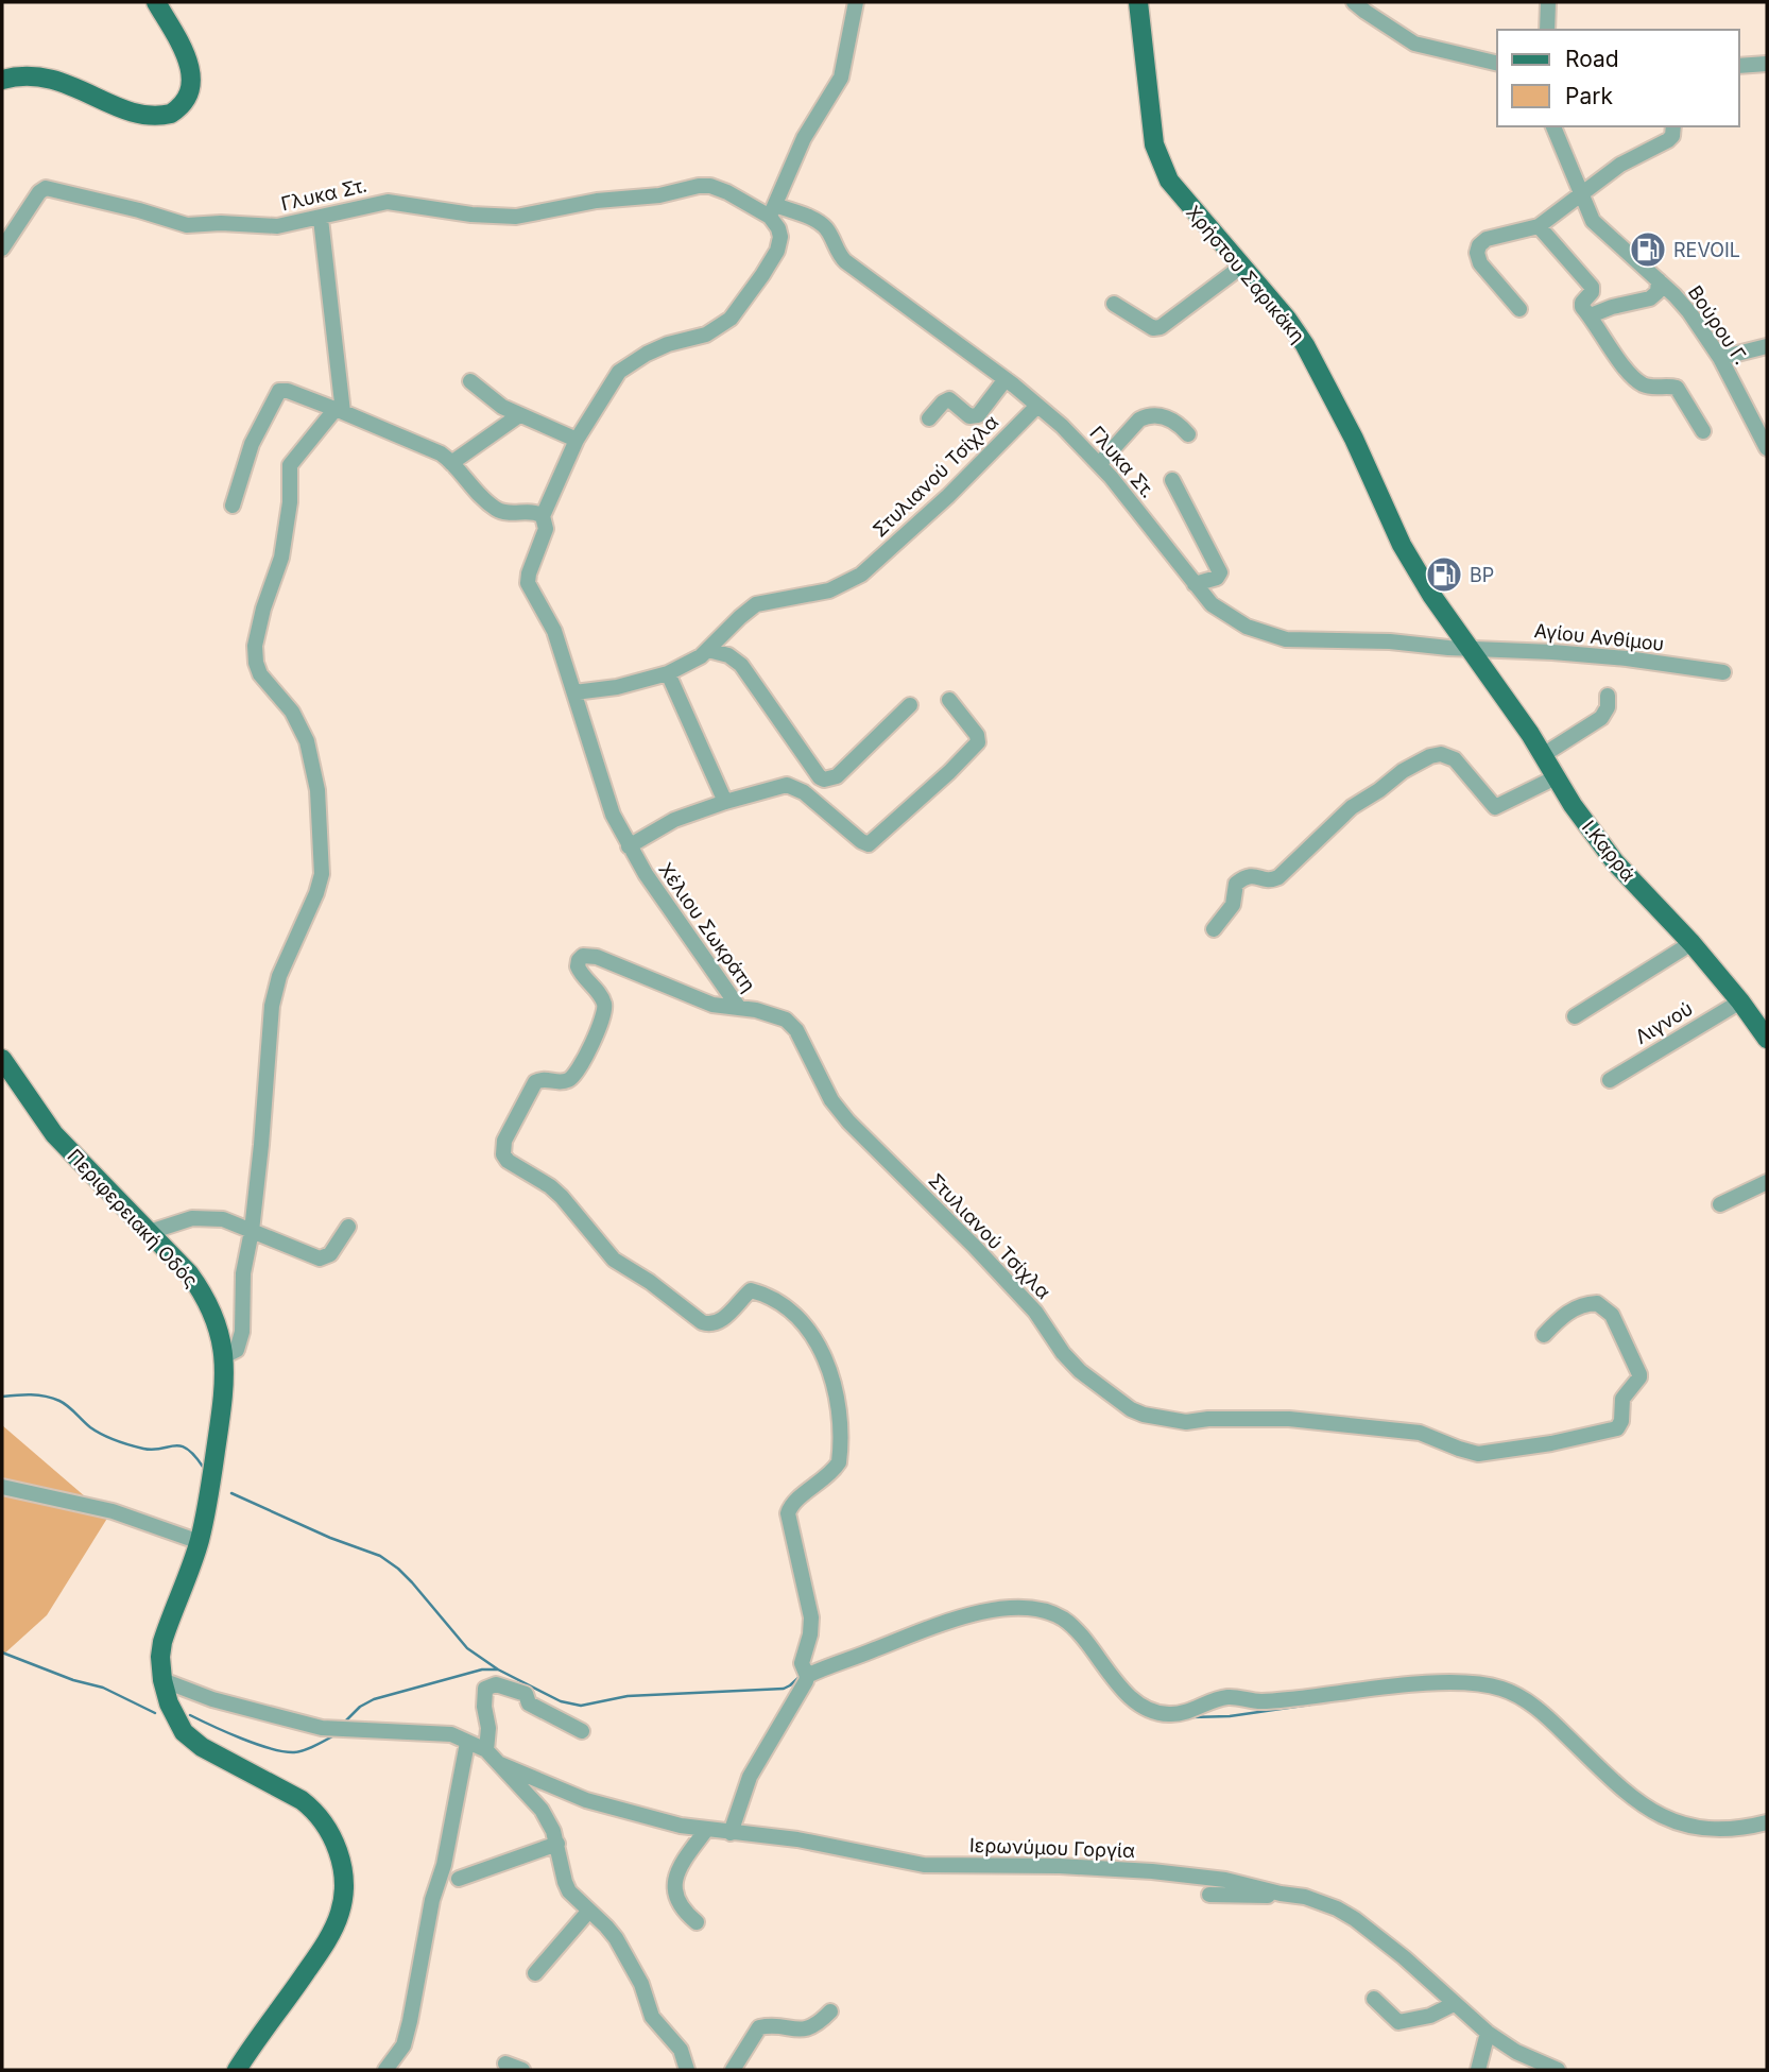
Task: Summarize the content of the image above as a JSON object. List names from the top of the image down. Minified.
{"streets":{"main road":["Χρήστου Σαρικάκη","Ι.Καρρά","Περιφερειακή Οδός"],"street":["Γλυκα Στ.","Βούρου Γ.","Στυλιανού Τσίχλα","Αγίου Ανθίμου","Χέλιου Σωκράτη","Λιγνού","Ιερωνύμου Γοργία"]},"crossings":[["Γλυκα Στ.","Χρήστου Σαρικάκη"],["Γλυκα Στ.","Στυλιανού Τσίχλα"],["Γλυκα Στ.","Αγίου Ανθίμου"],["Γλυκα Στ.","Ι.Καρρά"],["Γλυκα Στ.","Χέλιου Σωκράτη"],["Χρήστου Σαρικάκη","Αγίου Ανθίμου"],["Χρήστου Σαρικάκη","Ι.Καρρά"],["Στυλιανού Τσίχλα","Χέλιου Σωκράτη"],["Αγίου Ανθίμου","Ι.Καρρά"],["Ι.Καρρά","Λιγνού"]],"places":{"fuel station":["REVOIL","BP"]},"legend":["Road","Park"]}
